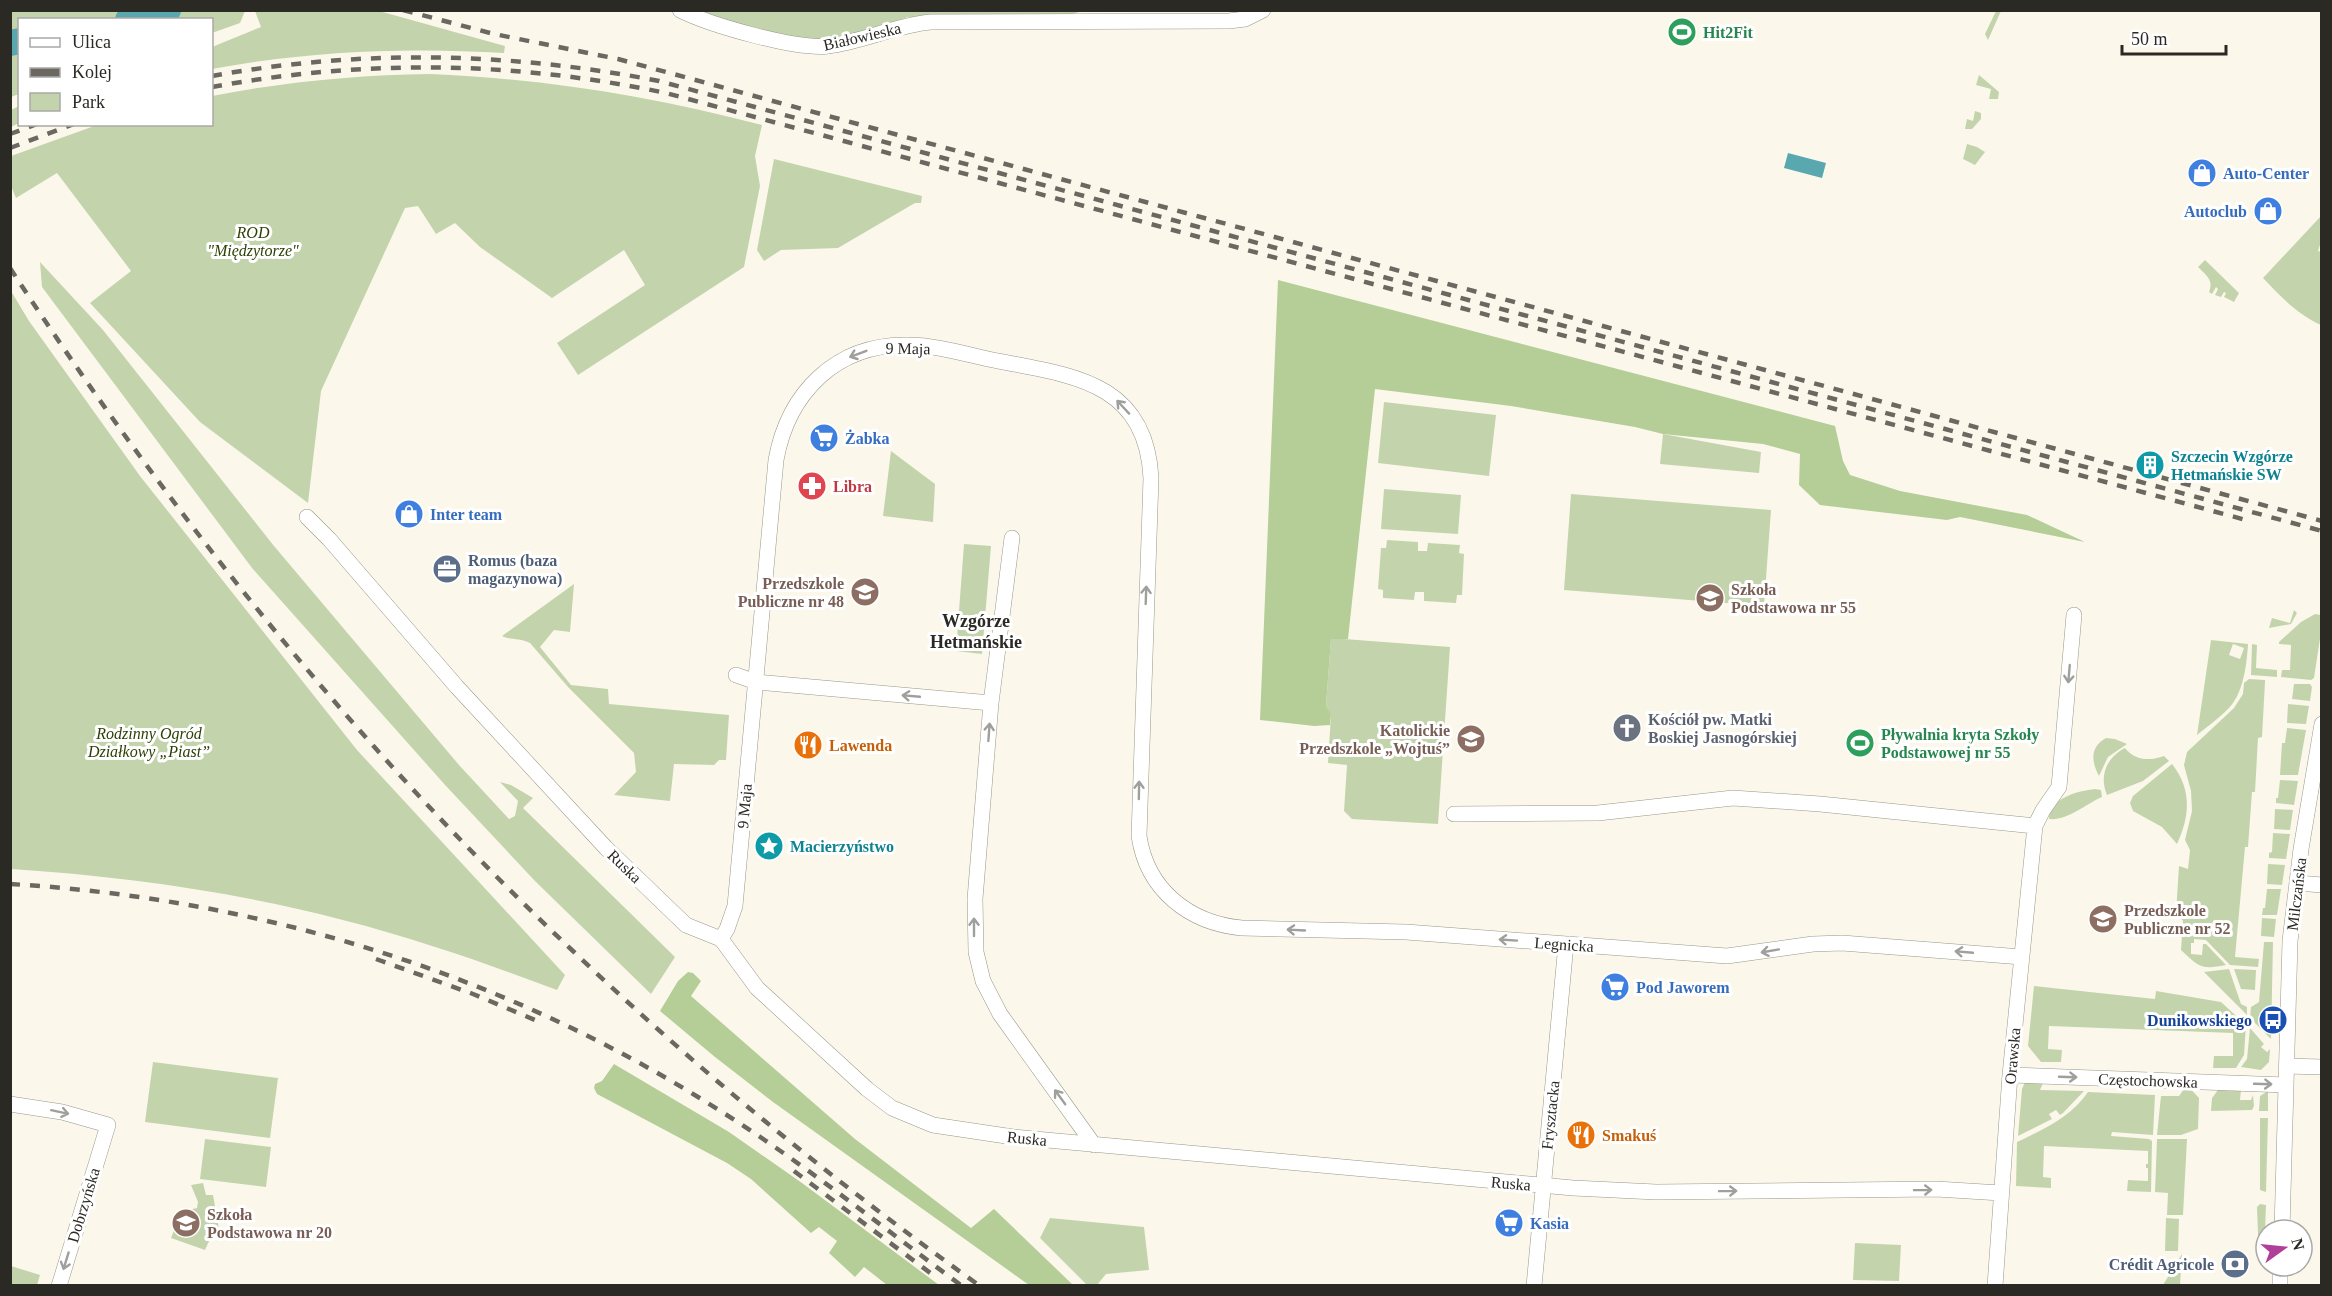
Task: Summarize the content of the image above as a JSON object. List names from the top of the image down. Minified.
{"streets":{"street":["Białowieska","9 Maja","Ruska","Milczańska","Legnicka","Orawska","Częstochowska","Frysztacka","Dobrzyńska"]},"crossings":[["9 Maja","Ruska"],["9 Maja","Legnicka"],["Ruska","Orawska"],["Ruska","Frysztacka"],["Milczańska","Częstochowska"],["Legnicka","Orawska"],["Legnicka","Frysztacka"],["Orawska","Częstochowska"]],"one_way":["Częstochowska"],"districts":["Wzgórze Hetmańskie"],"parks":["ROD \"Międzytorze\"","Rodzinny Ogród Działkowy „Piast”"],"places":{"sports":["Hit2Fit","Pływalnia kryta Szkoły Podstawowej nr 55"],"shop":["Auto-Center","Autoclub","Inter team"],"supermarket":["Żabka","Pod Jaworem","Kasia"],"building":["Szczecin Wzgórze Hetmańskie SW"],"pharmacy":["Libra"],"office":["Romus (baza magazynowa)"],"school or university":["Przedszkole Publiczne nr 48","Szkoła Podstawowa nr 55","Katolickie Przedszkole „Wojtuś”","Przedszkole Publiczne nr 52","Szkoła Podstawowa nr 20"],"church":["Kościół pw. Matki Boskiej Jasnogórskiej"],"restaurant":["Lawenda","Smakuś"],"place":["Macierzyństwo"],"bus stop":["Dunikowskiego"],"bank":["Crédit Agricole"]},"legend":["Ulica","Kolej","Park"],"scale_bar":"50 m","north":"right"}
